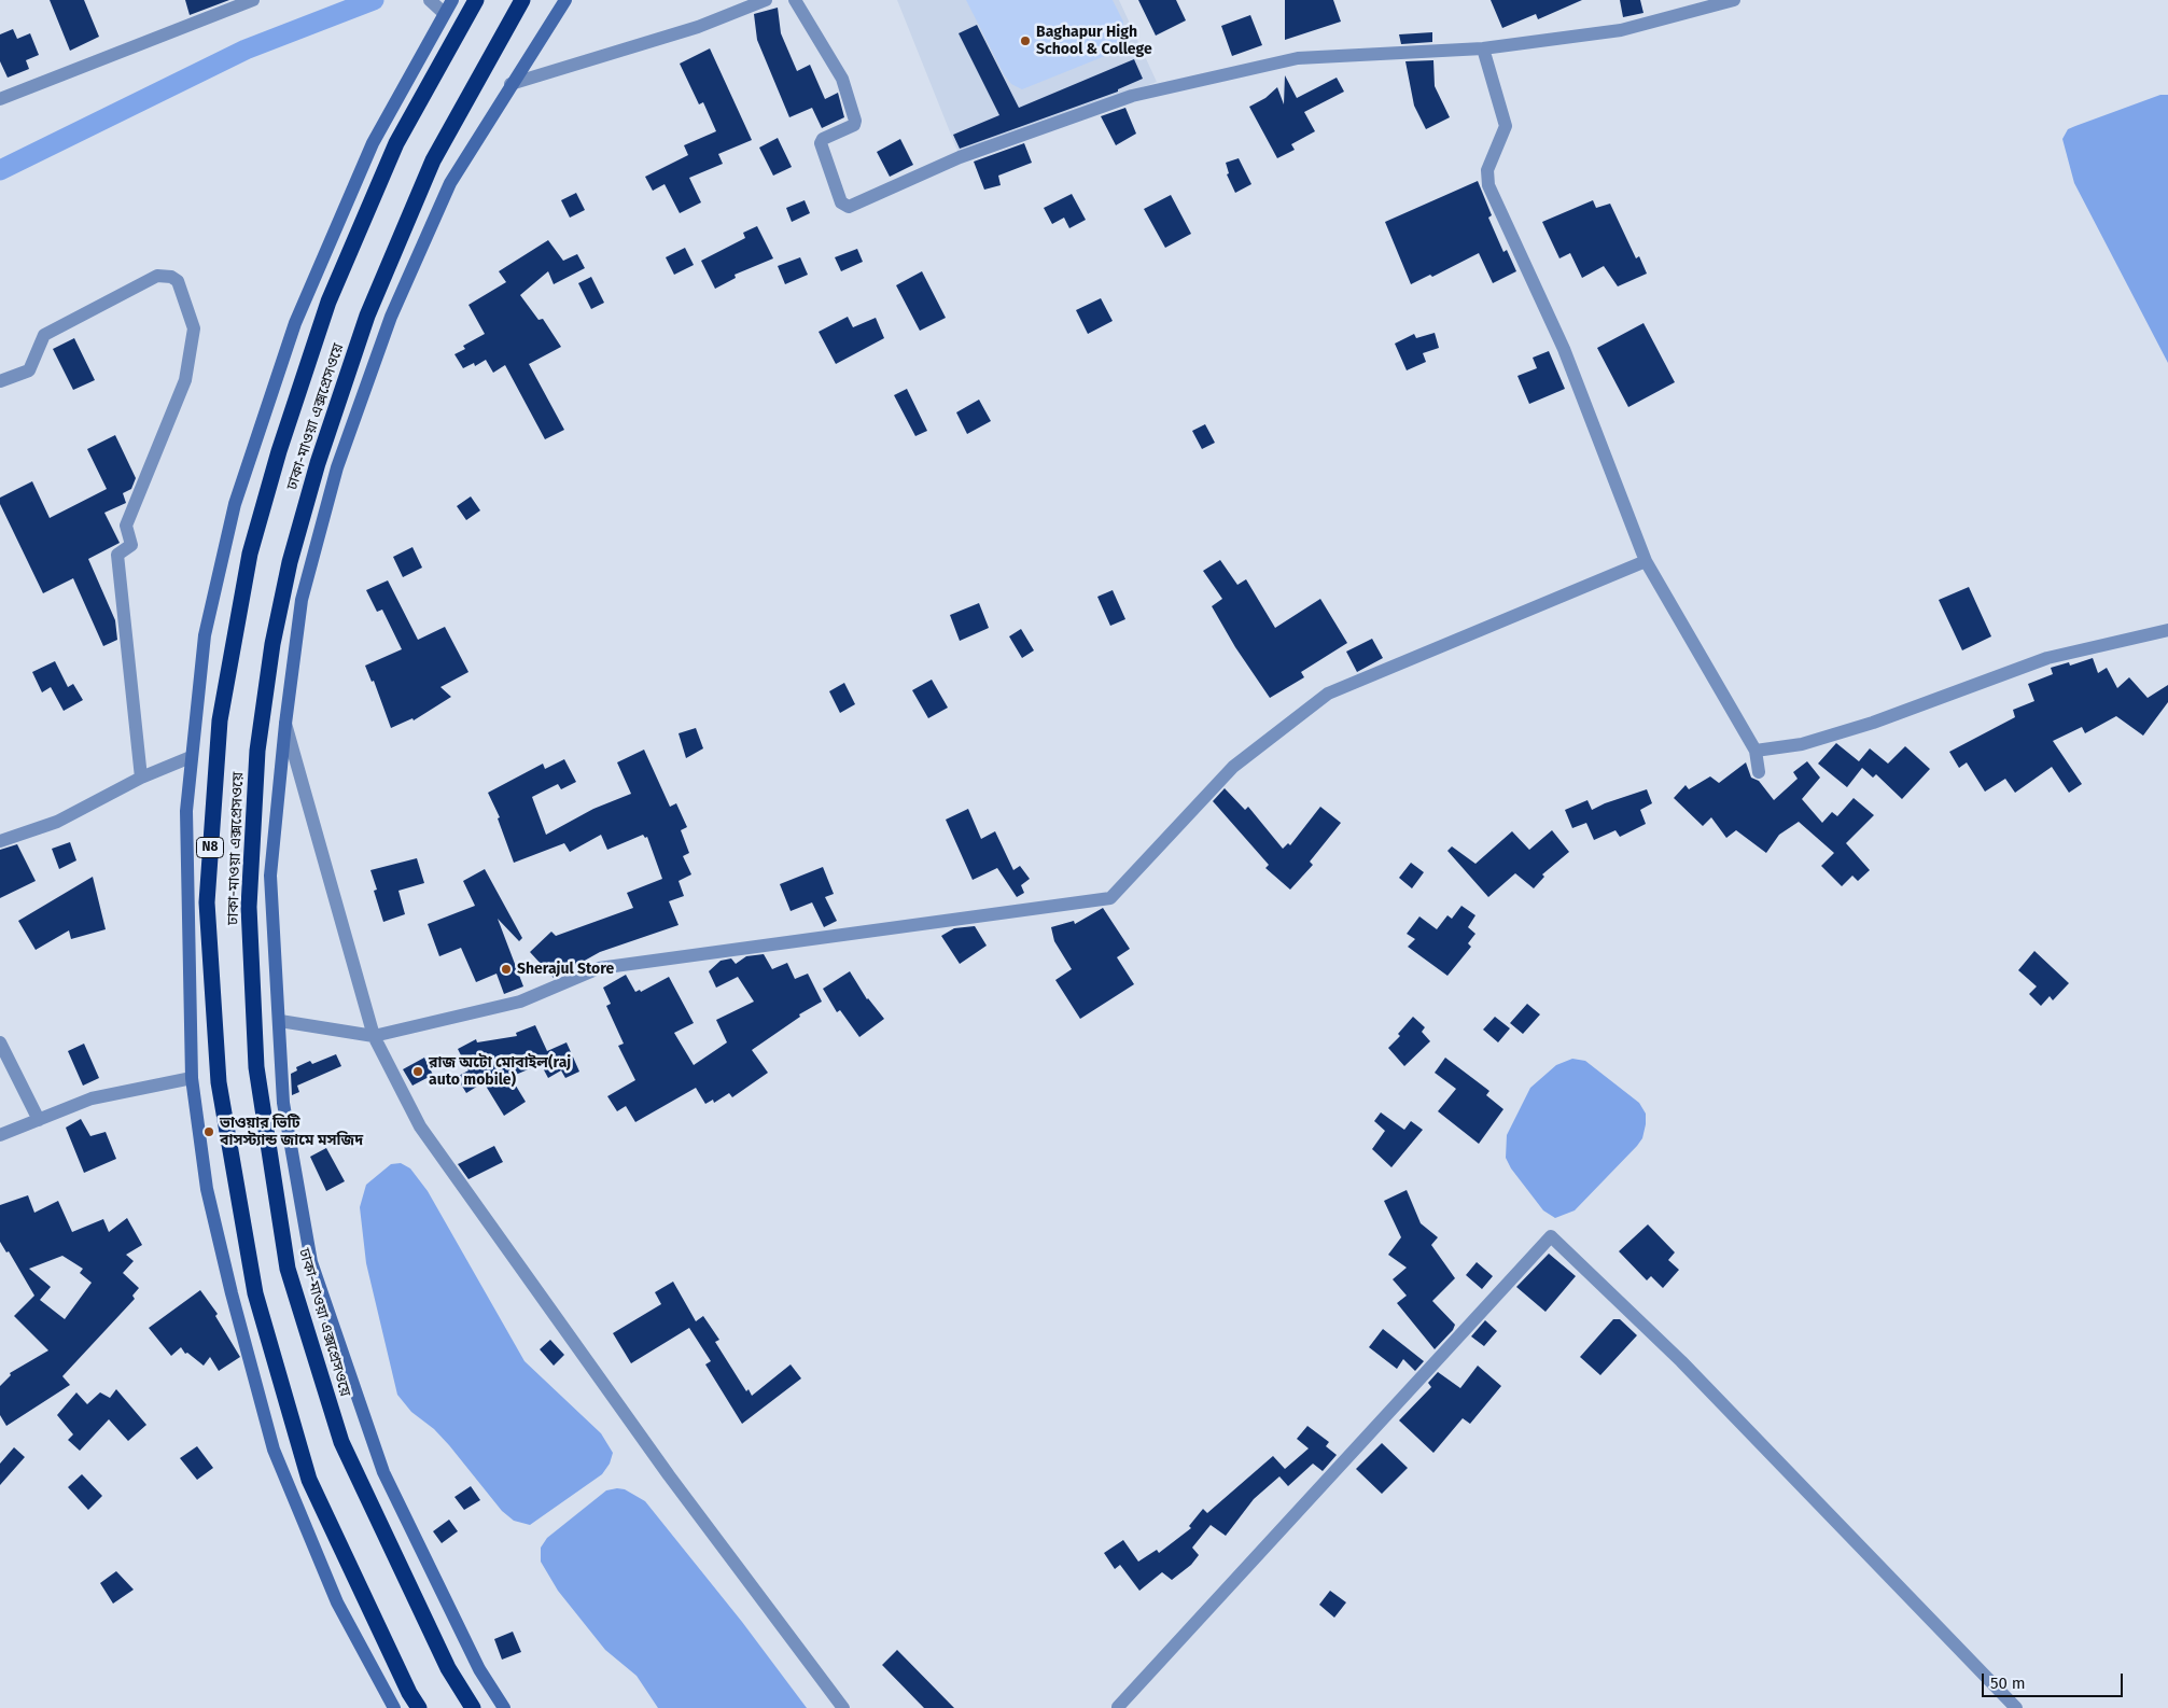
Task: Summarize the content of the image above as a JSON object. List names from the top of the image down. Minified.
{"streets":{"highway":["ঢাকা-মাওয়া এক্সপ্রেসওয়ে","N8"]},"places":["Baghapur High School & College","Sherajul Store","রাজ অটো মোবাইল(raj auto mobile)","ভাওয়ার ভিটি বাসস্ট্যান্ড জামে মসজিদ"],"scale_bar":"50 m"}
